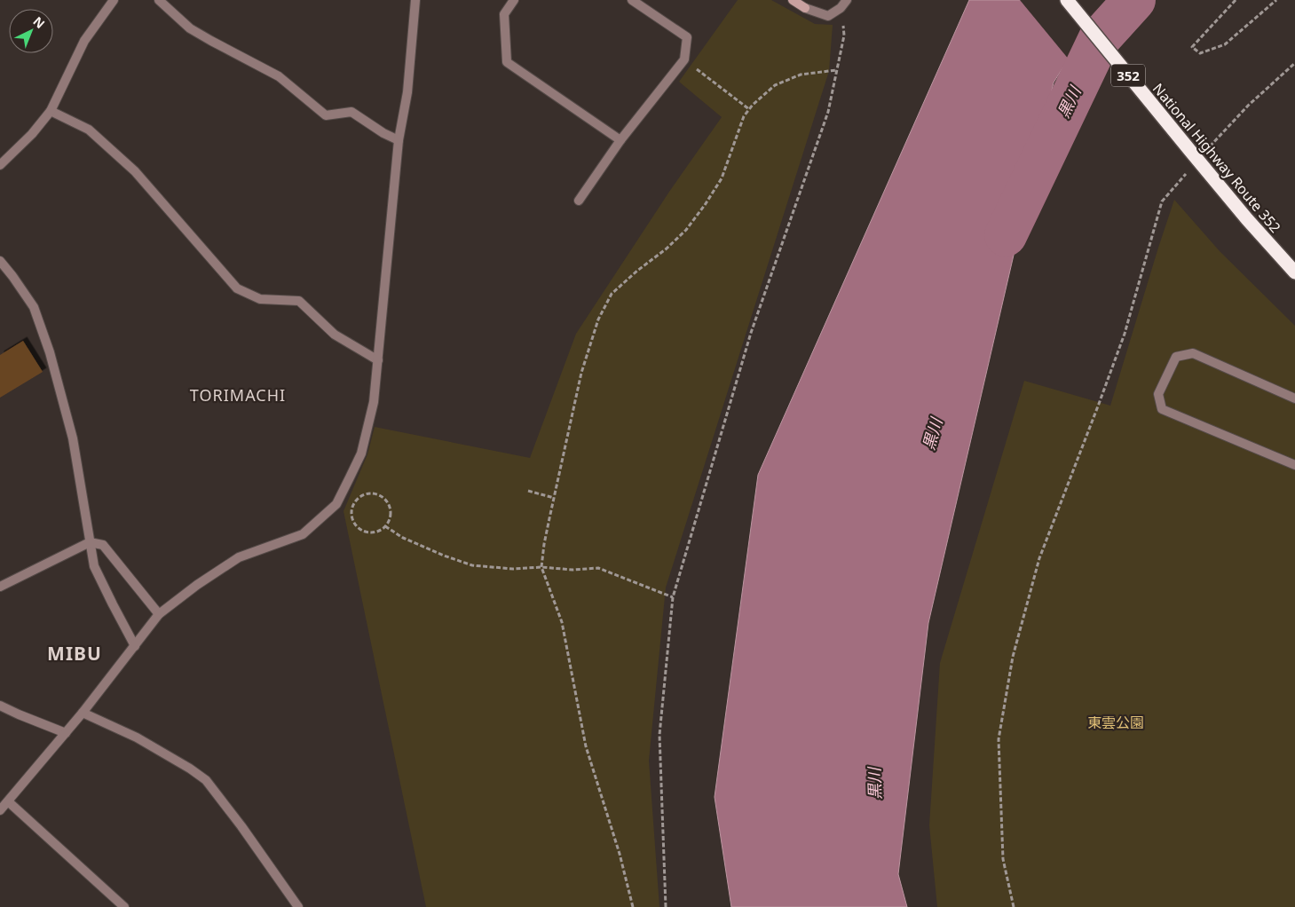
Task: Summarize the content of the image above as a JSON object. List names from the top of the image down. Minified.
{"streets":{"highway":["352","National Highway Route 352"]},"districts":["TORIMACHI","MIBU"],"water":["黒川"],"parks":["東雲公園"],"north":"top right"}
